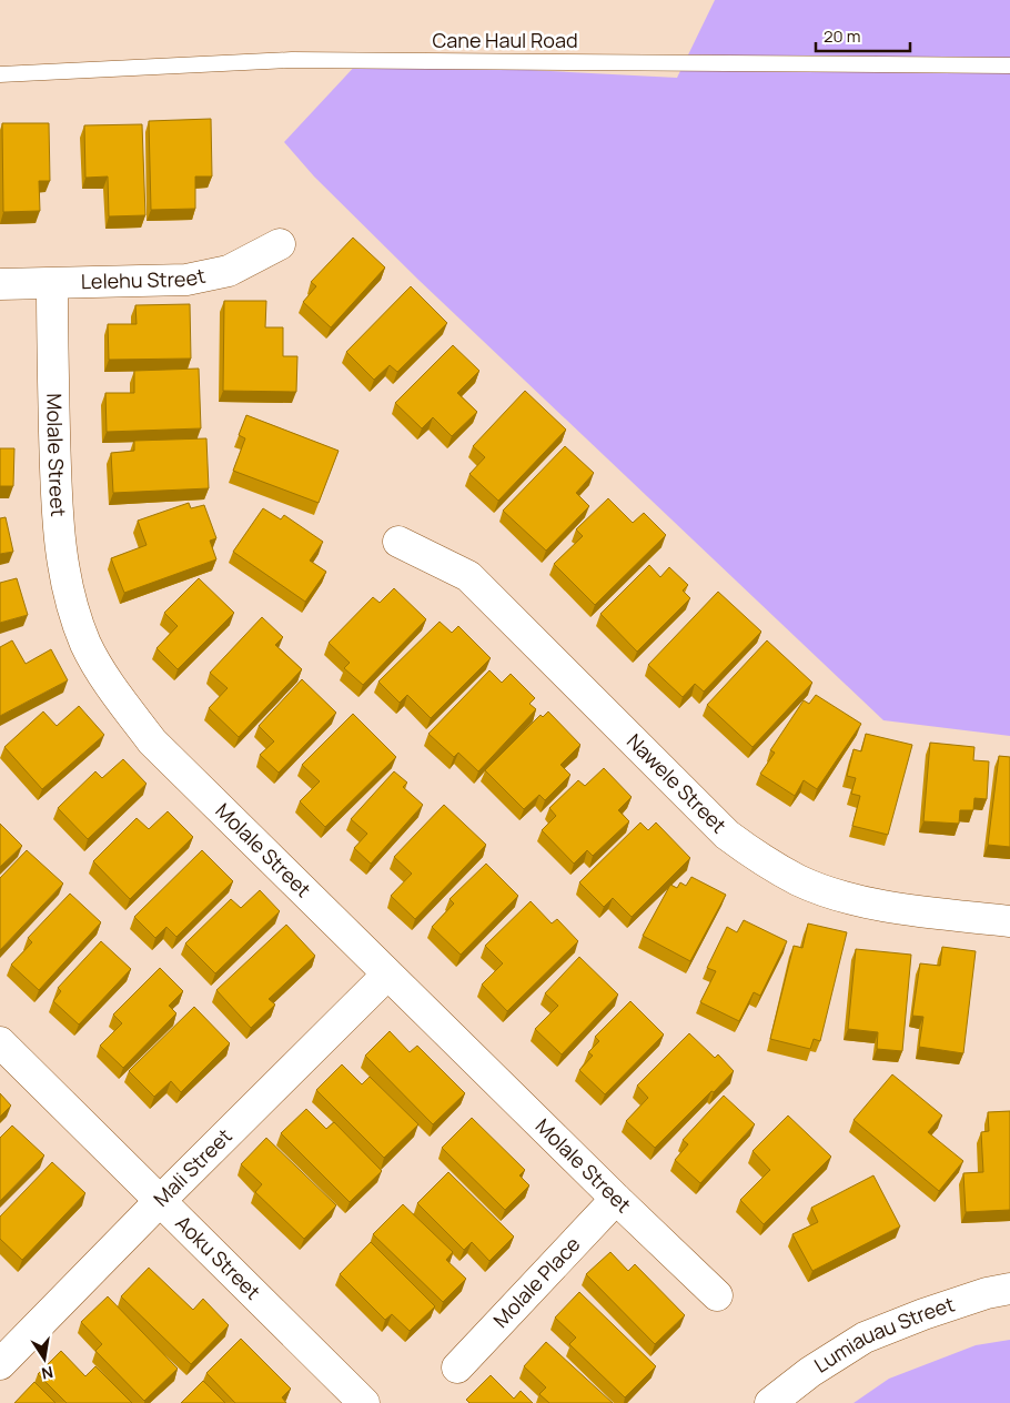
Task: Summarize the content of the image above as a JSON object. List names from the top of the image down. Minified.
{"streets":{"street":["Lelehu Street","Molale Street","Nawele Street","Mali Street","Aoku Street","Molale Place","Lumiauau Street"],"lane":["Cane Haul Road"]},"crossings":[["Lelehu Street","Molale Street"],["Molale Street","Mali Street"],["Molale Street","Molale Place"],["Mali Street","Aoku Street"]],"scale_bar":"20 m","north":"bottom"}
